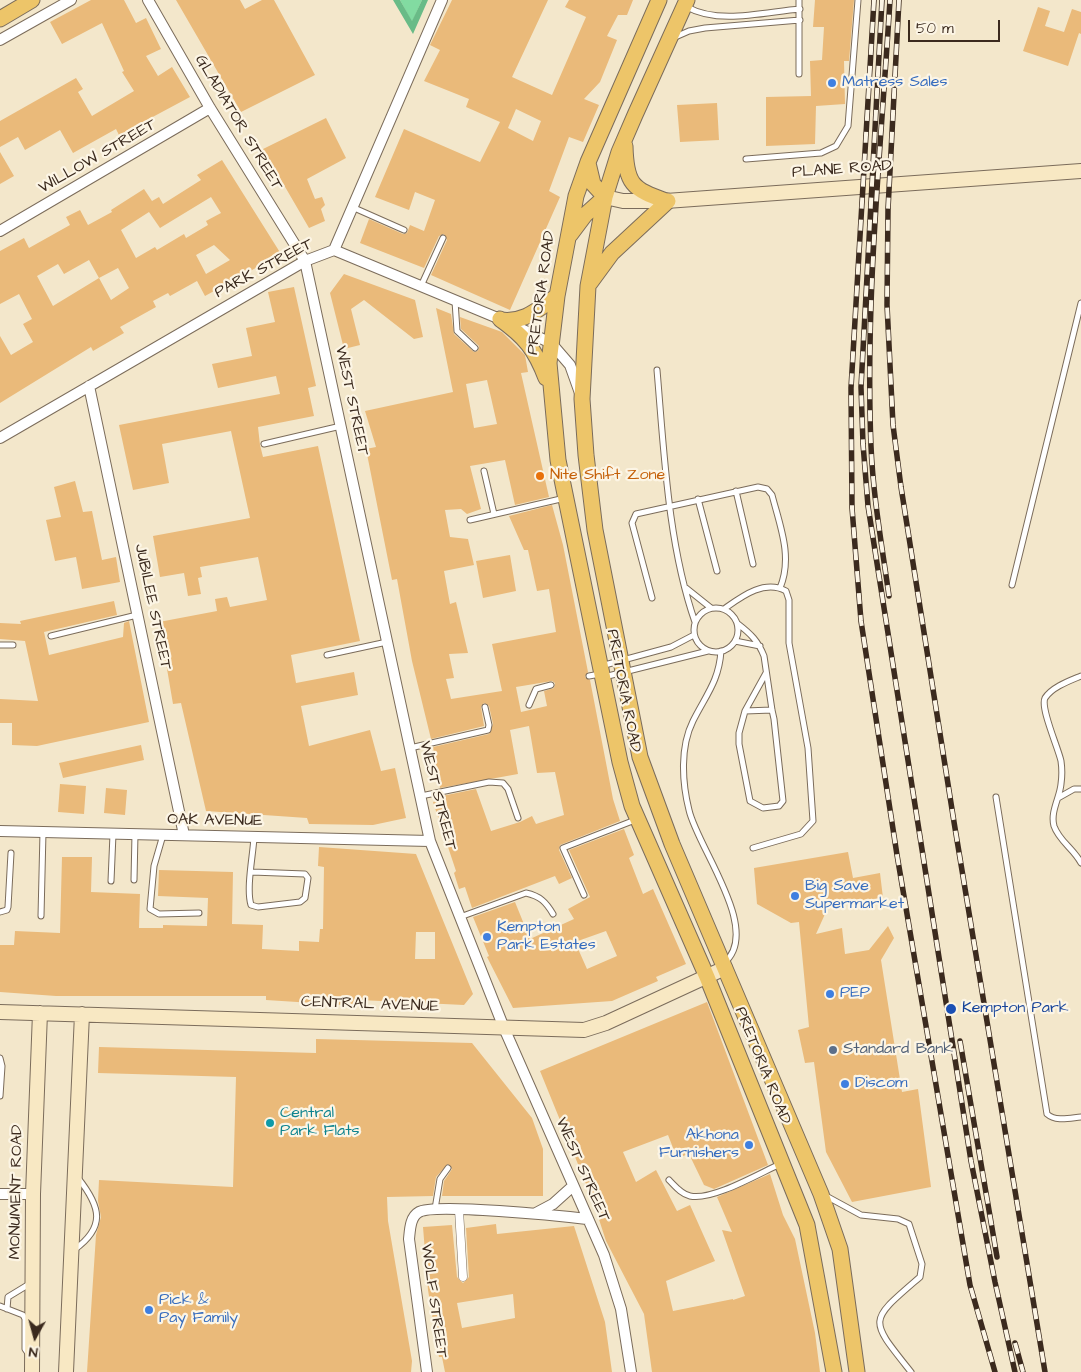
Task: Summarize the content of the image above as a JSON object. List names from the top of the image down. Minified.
{"streets":{"main road":["PLANE ROAD","PRETORIA ROAD","CENTRAL AVENUE","MONUMENT ROAD"],"street":["GLADIATOR STREET","WILLOW STREET","PARK STREET","WEST STREET","JUBILEE STREET","OAK AVENUE","WOLF STREET"]},"crossings":[["GLADIATOR STREET","WILLOW STREET"],["GLADIATOR STREET","PARK STREET"],["GLADIATOR STREET","WEST STREET"],["PLANE ROAD","PRETORIA ROAD"],["PARK STREET","PRETORIA ROAD"],["PARK STREET","WEST STREET"],["PARK STREET","JUBILEE STREET"],["PRETORIA ROAD","CENTRAL AVENUE"],["WEST STREET","OAK AVENUE"],["WEST STREET","CENTRAL AVENUE"],["JUBILEE STREET","OAK AVENUE"],["CENTRAL AVENUE","MONUMENT ROAD"]],"places":["Matress Sales","Nite Shift Zone","Big Save Supermarket","Kempton Park Estates","PEP","Kempton Park","Standard Bank","Discom","Central Park Flats","Akhona Furnishers","Pick & Pay Family"],"scale_bar":"50 m","north":"bottom"}
